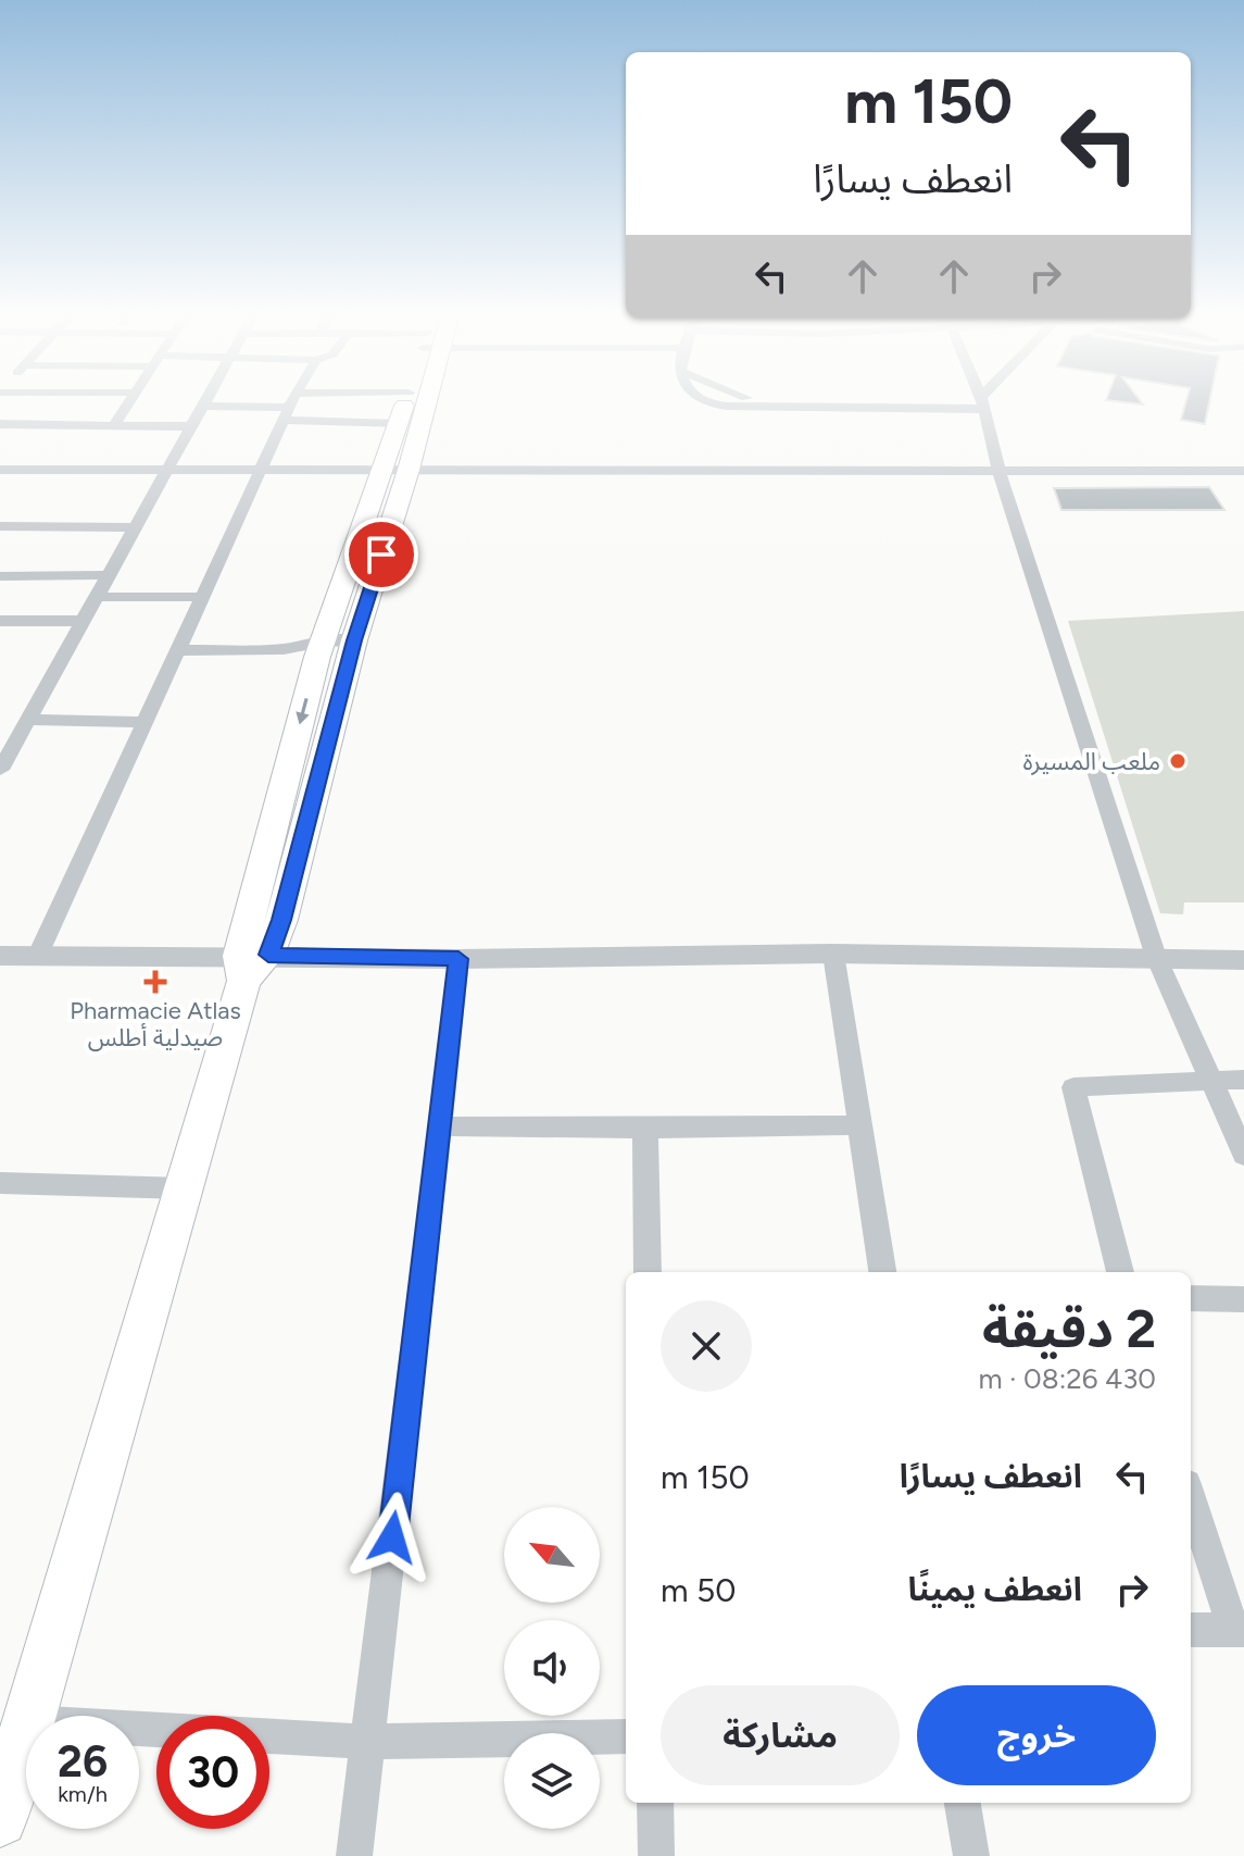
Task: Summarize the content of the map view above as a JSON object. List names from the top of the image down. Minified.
{"places":{"other":["ملعب المسيرة"],"health":["Pharmacie Atlas صيدلية أطلس"]},"north":"top left","page":{"turn":["150 m","انعطف يسارًا"],"heading":["2 دقيقة","430 m · 08:26"],"list":[{"name":"انعطف يسارًا","value":"150 m"},{"name":"انعطف يمينًا","value":"50 m"}],"buttons":["خروج","مشاركة"],"speed":"26 km/h","limit":"30"}}
